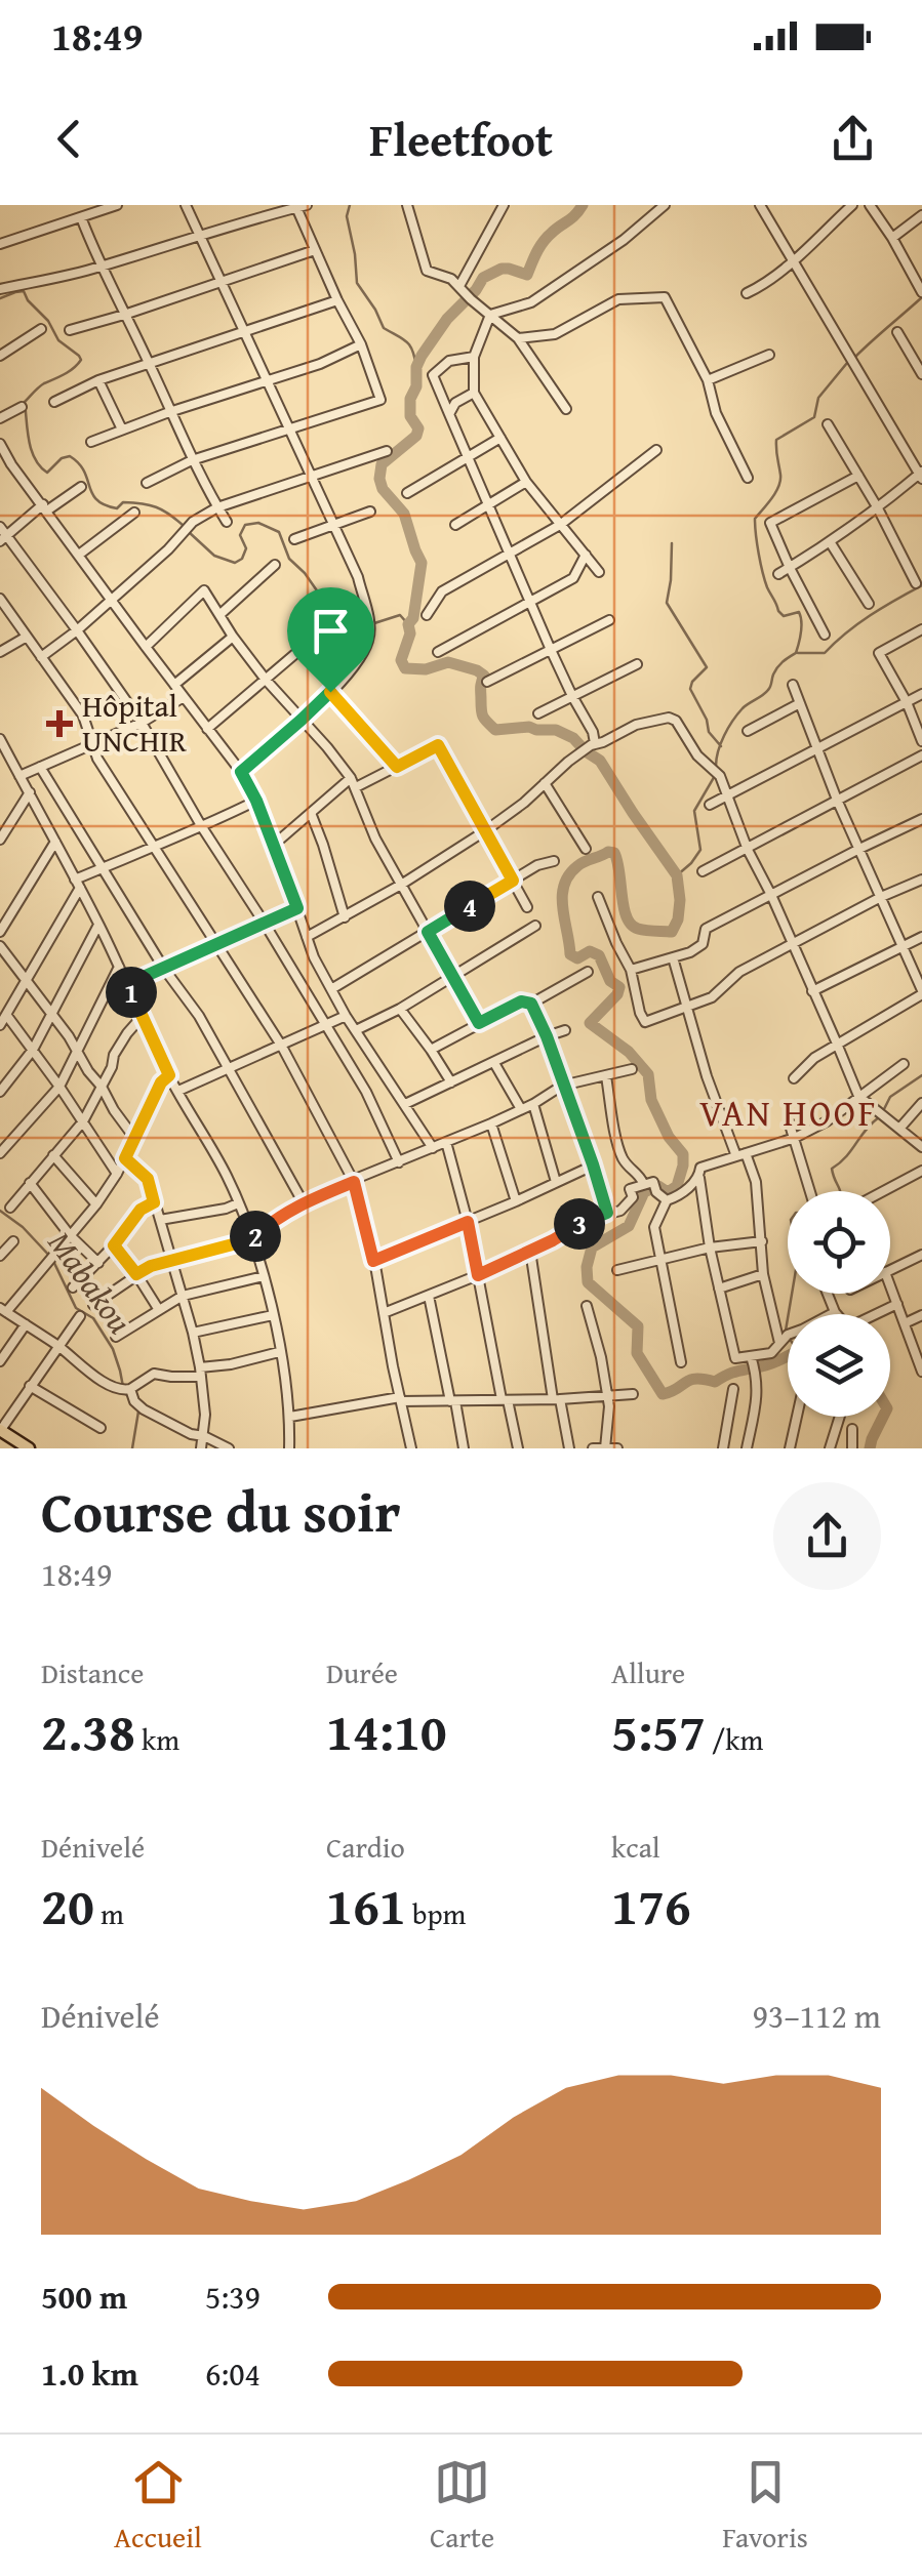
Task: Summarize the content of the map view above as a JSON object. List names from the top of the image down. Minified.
{"districts":["VAN HOOF"],"water":["Mabakou"],"places":{"health":["Hôpital UNCHIR"]},"page":{"status":"18:49","header":"Fleetfoot","pins":["4","1","3","2"],"heading":["Course du soir","18:49"],"stats":[["Distance","2.38 km"],["Durée","14:10"],["Allure","5:57 /km"],["Dénivelé","20 m"],["Cardio","161 bpm"],["kcal","176"]],"chart":["Dénivelé","93–112 m"],"list":[{"name":"500 m","note":"5:39"},{"name":"1.0 km","note":"6:04"}],"tabs":["Accueil","Carte","Favoris"]}}
